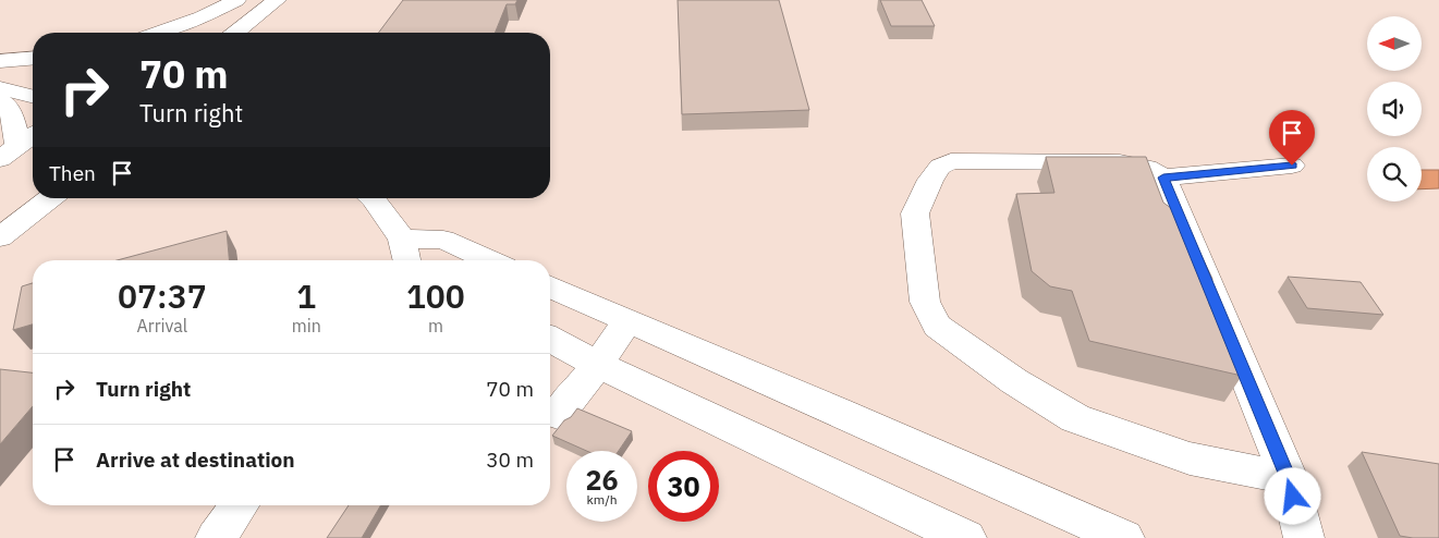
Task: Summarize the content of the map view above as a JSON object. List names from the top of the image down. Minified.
{"north":"left","page":{"turn":["70 m","Turn right"],"then":"Then","eta":["07:37","Arrival","1","min","100","m"],"list":[{"name":"Turn right","value":"70 m"},{"name":"Arrive at destination","value":"30 m"}],"speed":"26 km/h","limit":"30"}}
